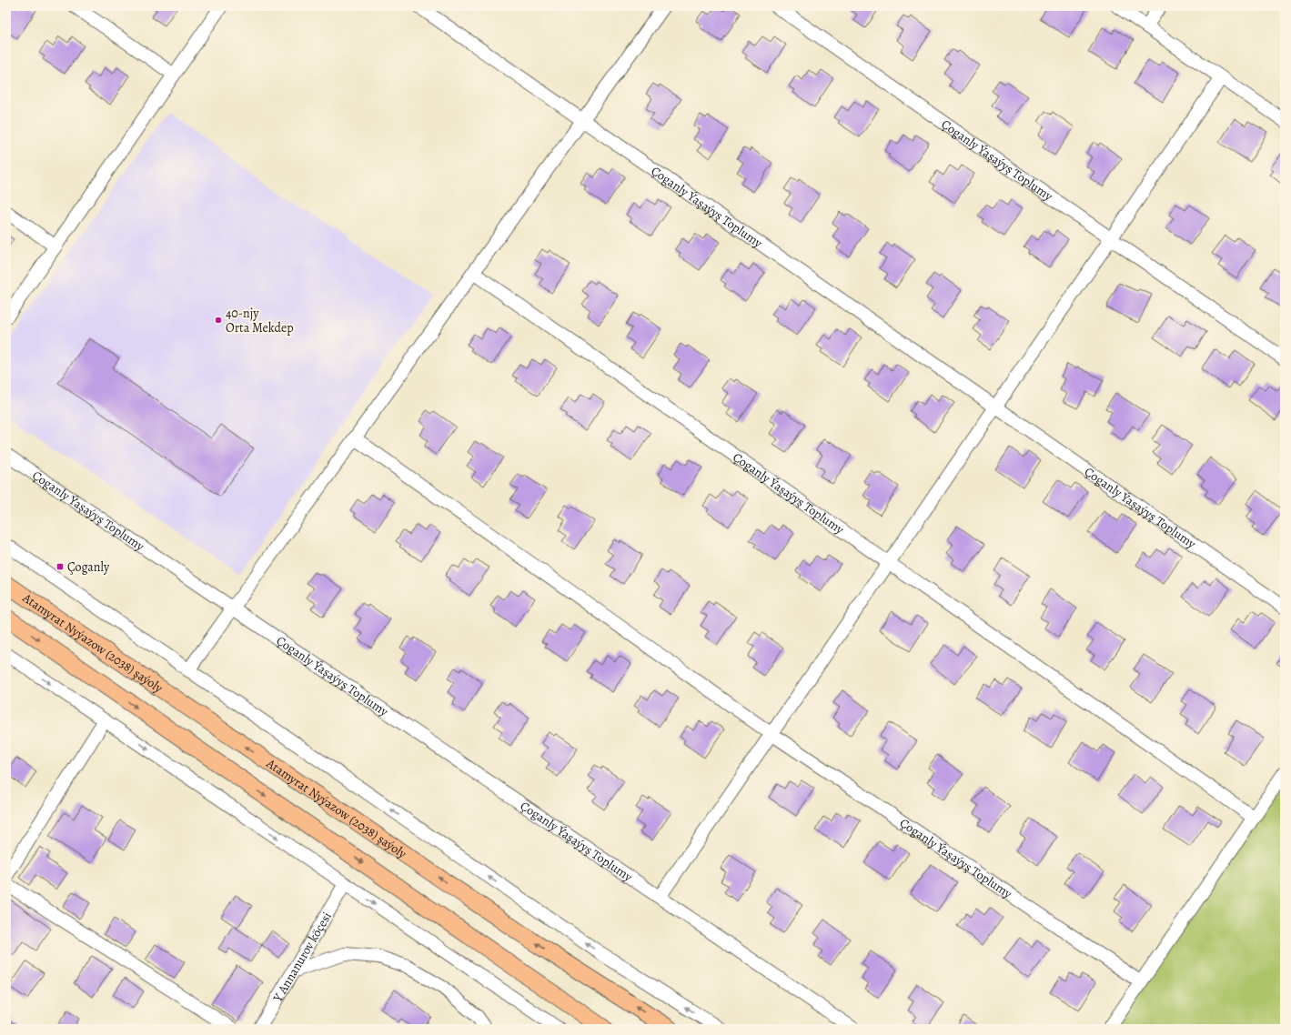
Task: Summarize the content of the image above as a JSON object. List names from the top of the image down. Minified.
{"streets":{"main road":["Atamyrat Nyýazow (2038) şaýoly"],"street":["Çoganly Ýaşaýyş Toplumy","Y Annanurov köçesi"]},"places":{"other":["40-njy Orta Mekdep"],"transit":["Çoganly"]}}
